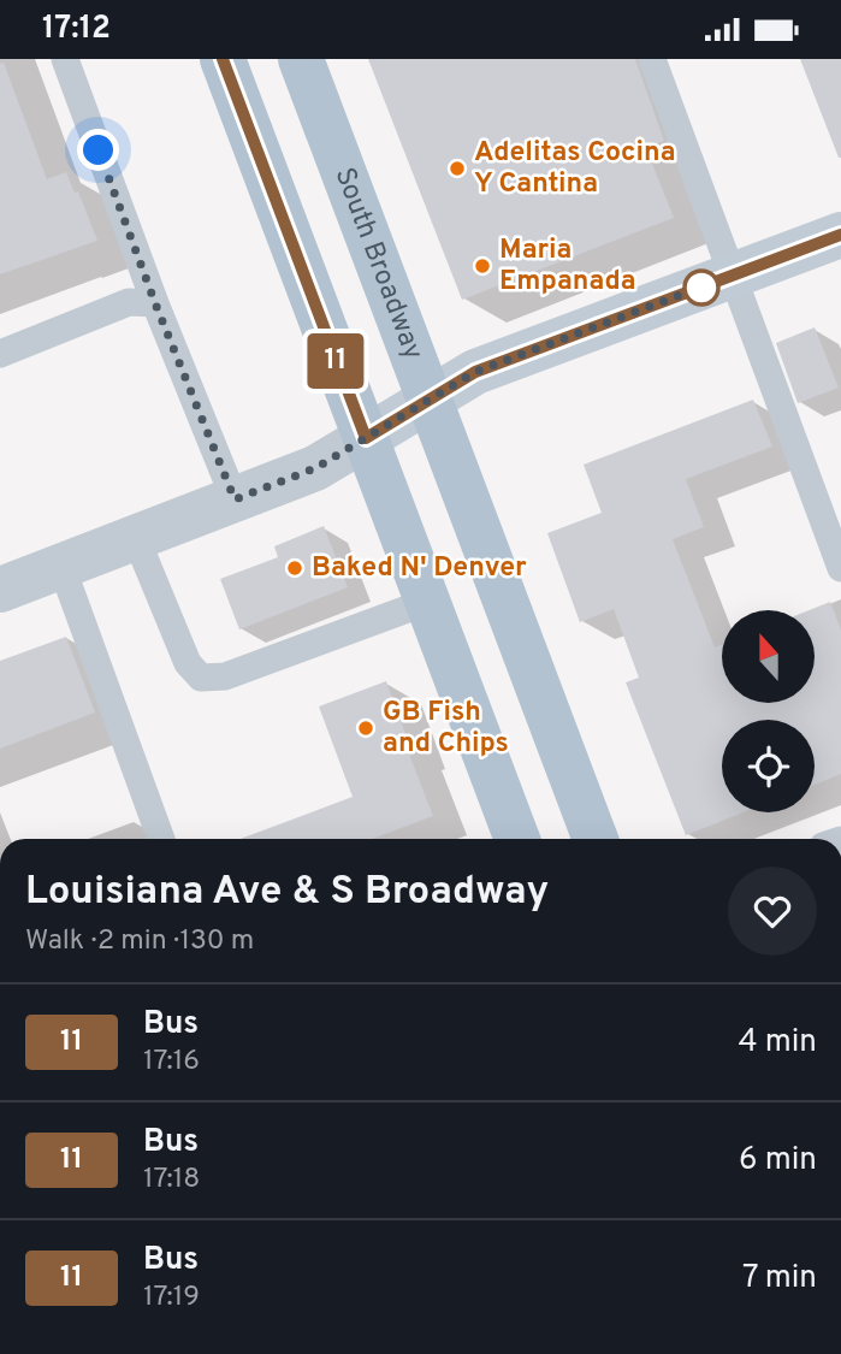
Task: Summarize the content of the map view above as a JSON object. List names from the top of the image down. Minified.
{"streets":{"main road":["South Broadway"]},"places":["Adelitas Cocina Y Cantina","Maria Empanada","Baked N' Denver","GB Fish and Chips"],"lines":["bus line 11"],"north":"top","page":{"status":"17:12","on_map":"11","heading":["Louisiana Ave & S Broadway","Walk · 2 min · 130 m"],"list":[{"mark":"11","name":"Bus","note":"17:16","value":"4 min"},{"mark":"11","name":"Bus","note":"17:18","value":"6 min"},{"mark":"11","name":"Bus","note":"17:19","value":"7 min"}]}}
